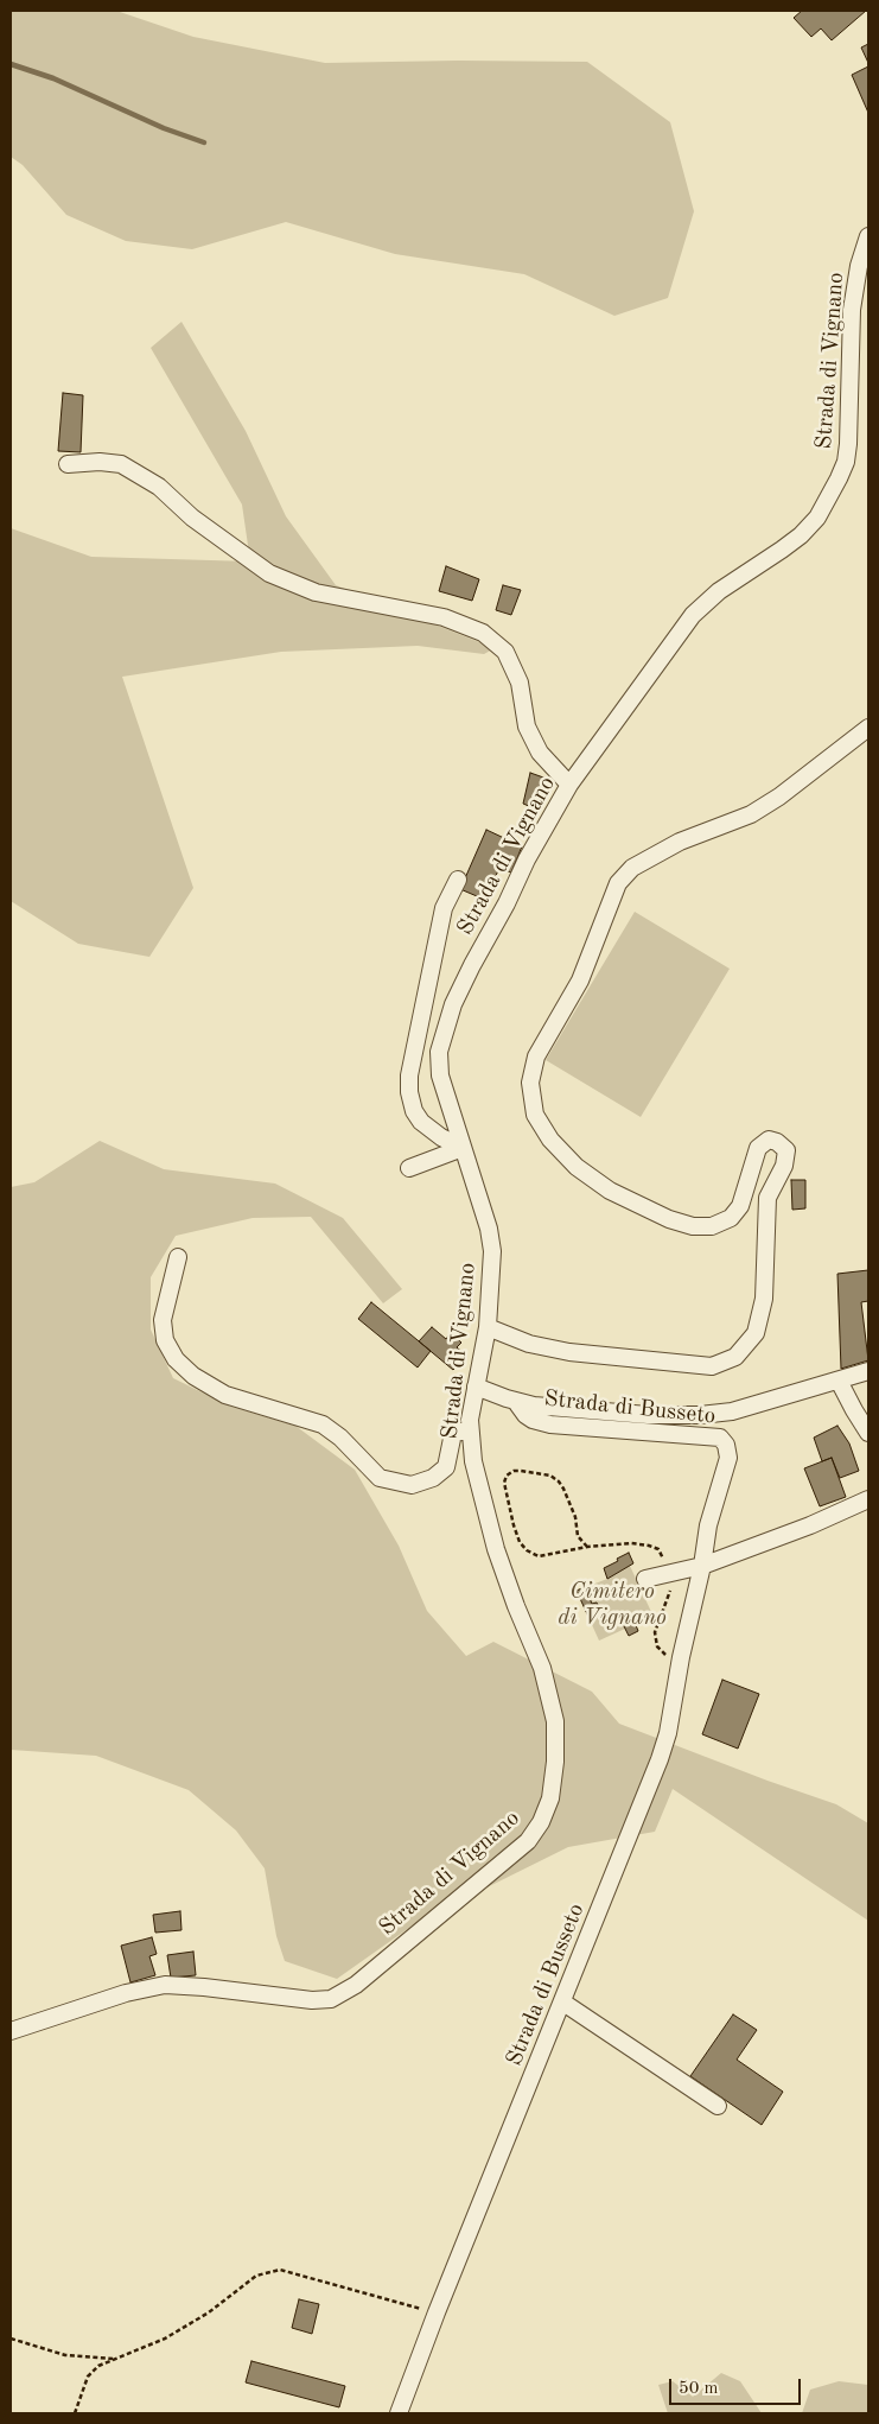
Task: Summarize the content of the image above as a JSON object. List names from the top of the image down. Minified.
{"streets":{"street":["Strada di Vignano","Strada di Busseto"]},"crossings":[["Strada di Vignano","Strada di Busseto"]],"parks":["Cimitero di Vignano"],"scale_bar":"50 m"}
